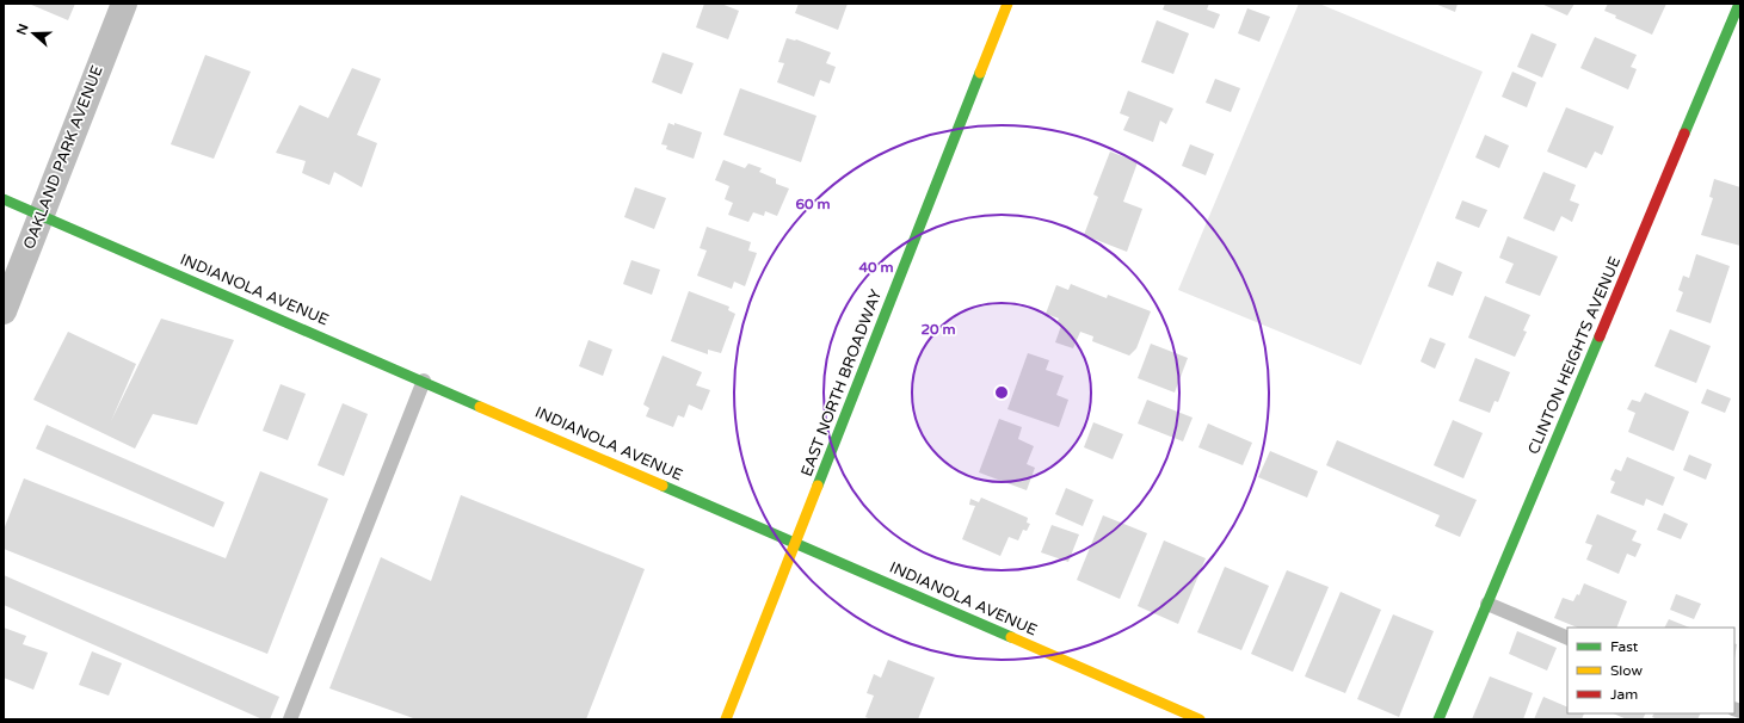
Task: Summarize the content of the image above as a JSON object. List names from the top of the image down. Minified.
{"streets":{"main road":["INDIANOLA AVENUE","CLINTON HEIGHTS AVENUE","EAST NORTH BROADWAY"],"street":["OAKLAND PARK AVENUE"]},"crossings":[["OAKLAND PARK AVENUE","INDIANOLA AVENUE"],["INDIANOLA AVENUE","EAST NORTH BROADWAY"]],"legend":["Fast","Slow","Jam"],"north":"left","rings":["60 m","40 m","20 m"]}
